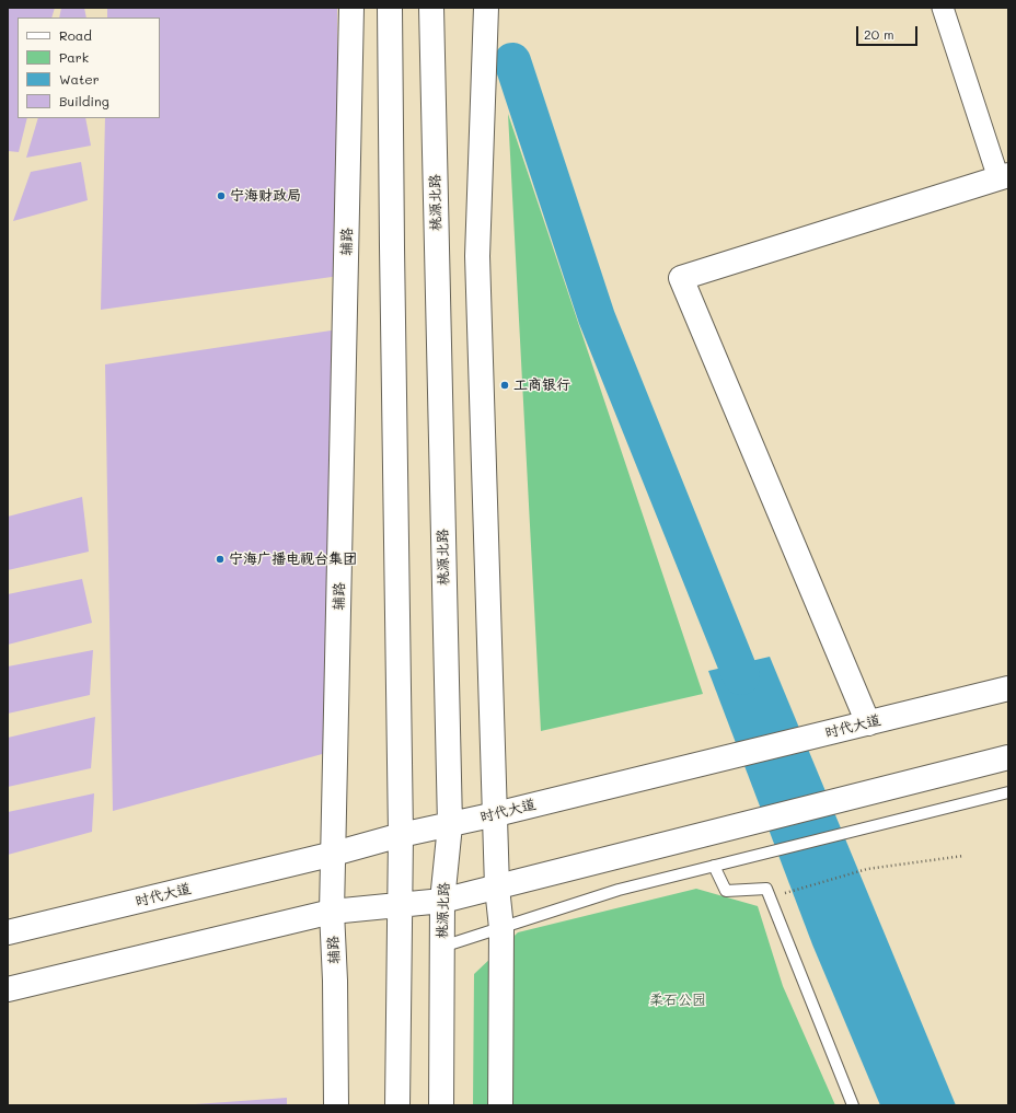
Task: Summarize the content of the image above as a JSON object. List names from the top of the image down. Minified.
{"streets":{"main road":["桃源北路","辅路","时代大道"]},"crossings":[["桃源北路","时代大道"],["辅路","时代大道"]],"parks":["柔石公园"],"places":["宁海财政局","工商银行","宁海广播电视台集团"],"legend":["Road","Park","Water","Building"],"scale_bar":"20 m"}
